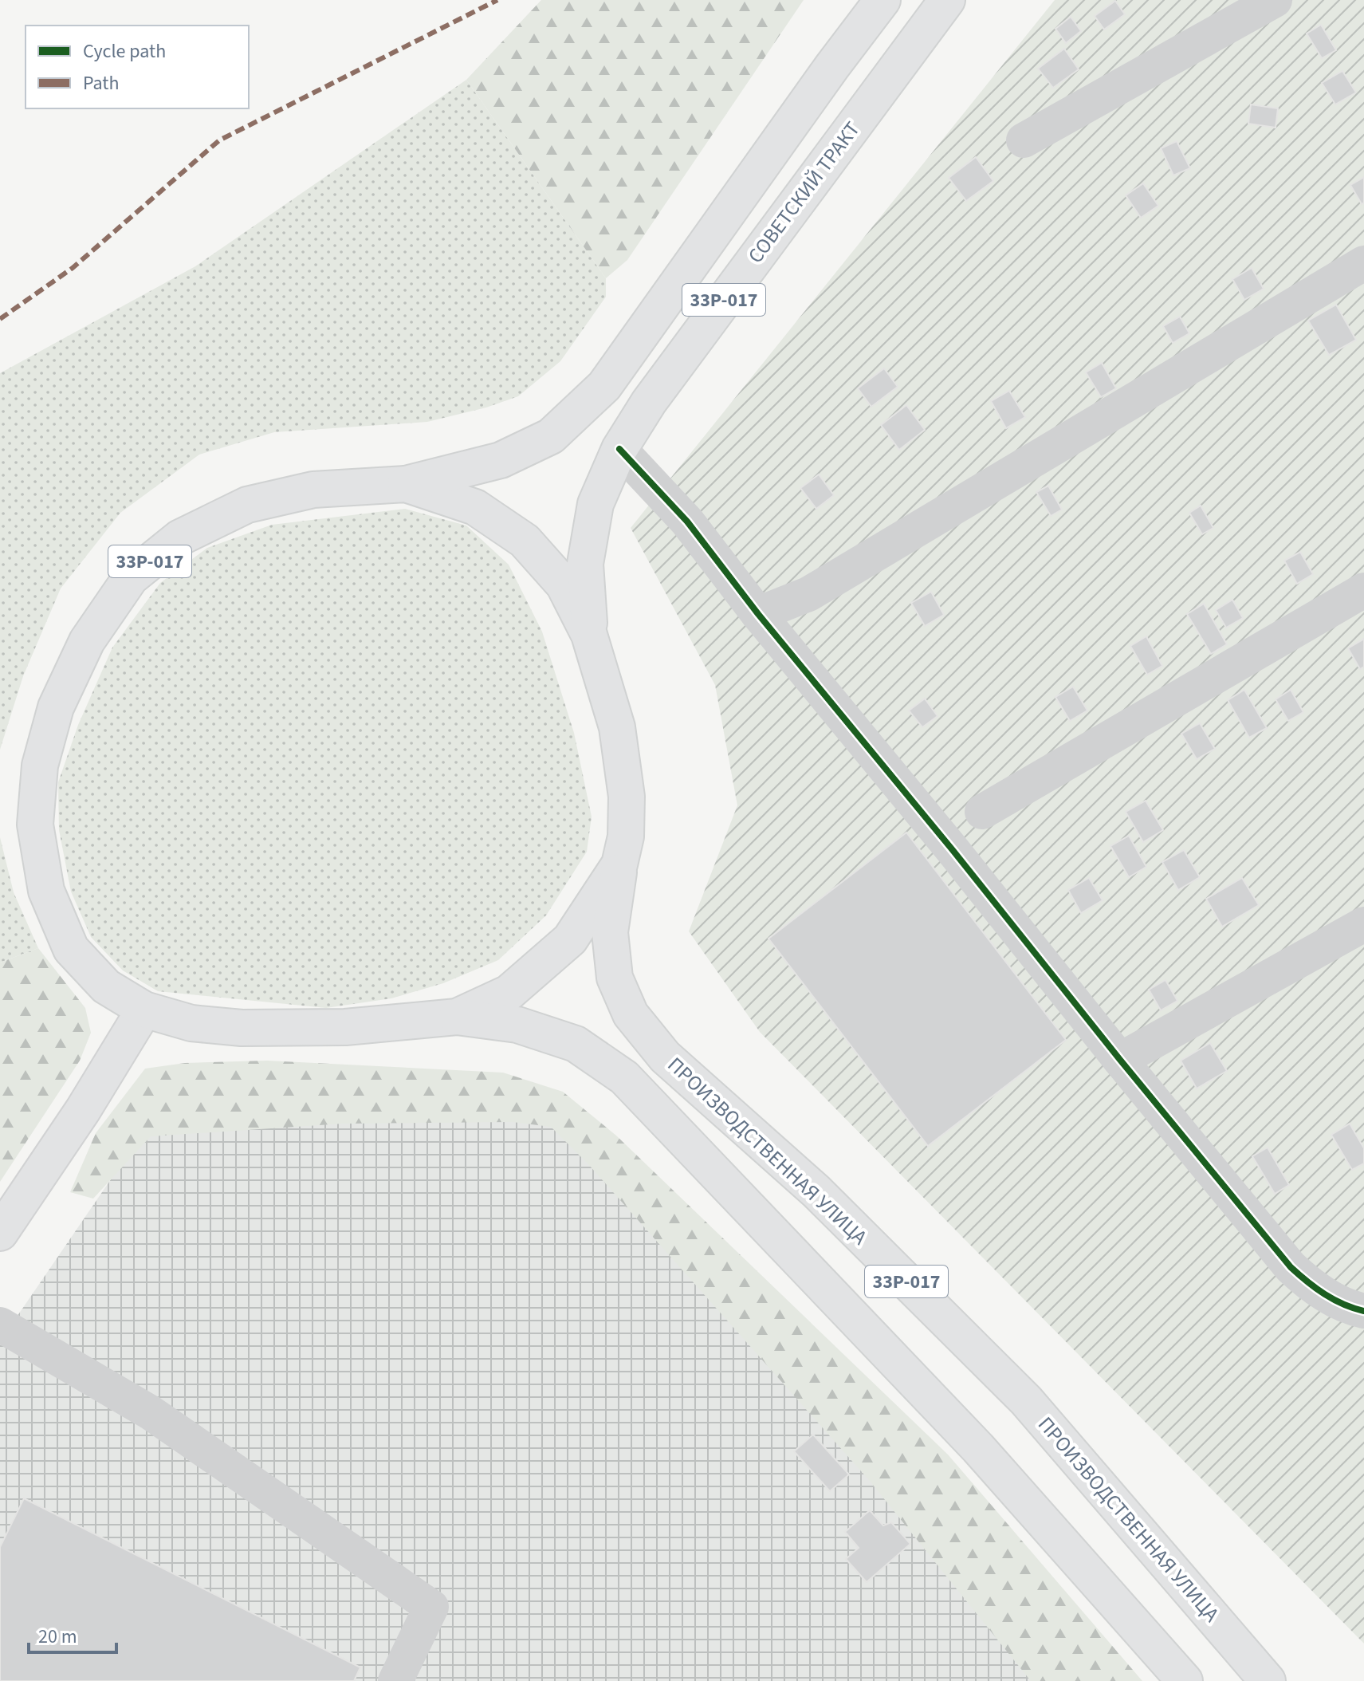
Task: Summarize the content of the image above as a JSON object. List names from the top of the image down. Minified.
{"streets":{"main road":["СОВЕТСКИЙ ТРАКТ","33Р-017","ПРОИЗВОДСТВЕННАЯ УЛИЦА"]},"crossings":[["СОВЕТСКИЙ ТРАКТ","33Р-017"],["33Р-017","ПРОИЗВОДСТВЕННАЯ УЛИЦА"]],"legend":["Cycle path","Path"],"scale_bar":"20 m"}
